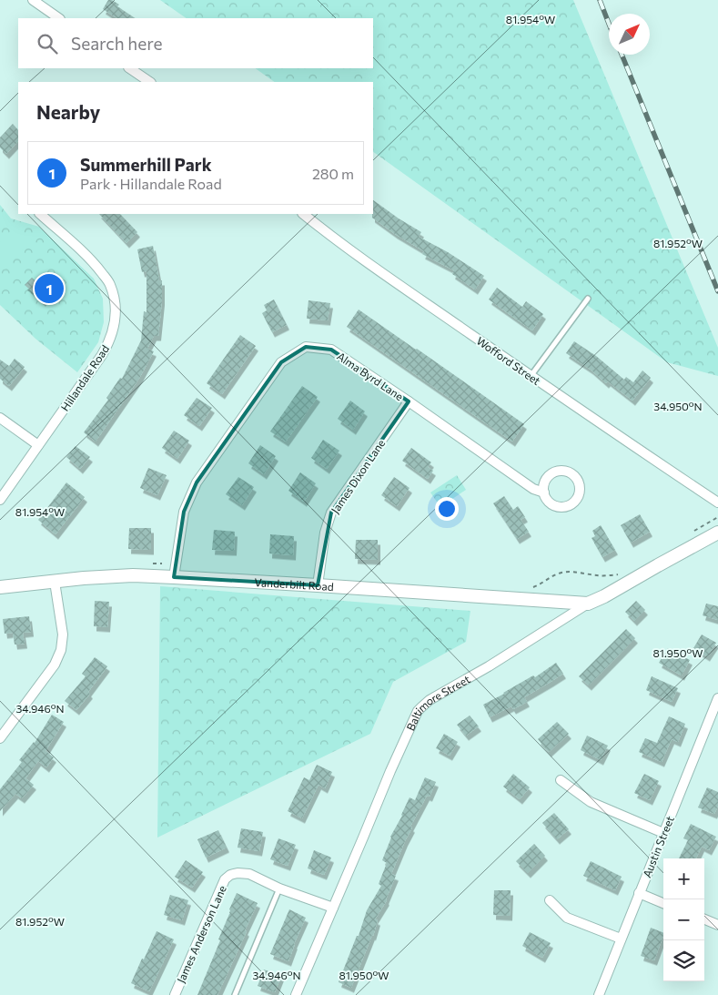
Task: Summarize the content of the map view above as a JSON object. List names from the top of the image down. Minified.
{"streets":{"street":["Wofford Street","Alma Byrd Lane","Hillandale Road","James Dixon Lane","Vanderbilt Road","Baltimore Street","Austin Street","James Anderson Lane"]},"crossings":[["Alma Byrd Lane","James Dixon Lane"],["Alma Byrd Lane","Vanderbilt Road"],["James Dixon Lane","Vanderbilt Road"],["Vanderbilt Road","Baltimore Street"],["Baltimore Street","James Anderson Lane"]],"north":"top right","page":{"search":"Search here","heading":"Nearby","list":[{"mark":"1","name":"Summerhill Park","note":"Park · Hillandale Road","value":"280 m"}],"pins":"1","map_buttons":["+","−"]},"coordinates":["81.954°W","81.952°W","34.950°N","81.950°W","34.946°N"]}
